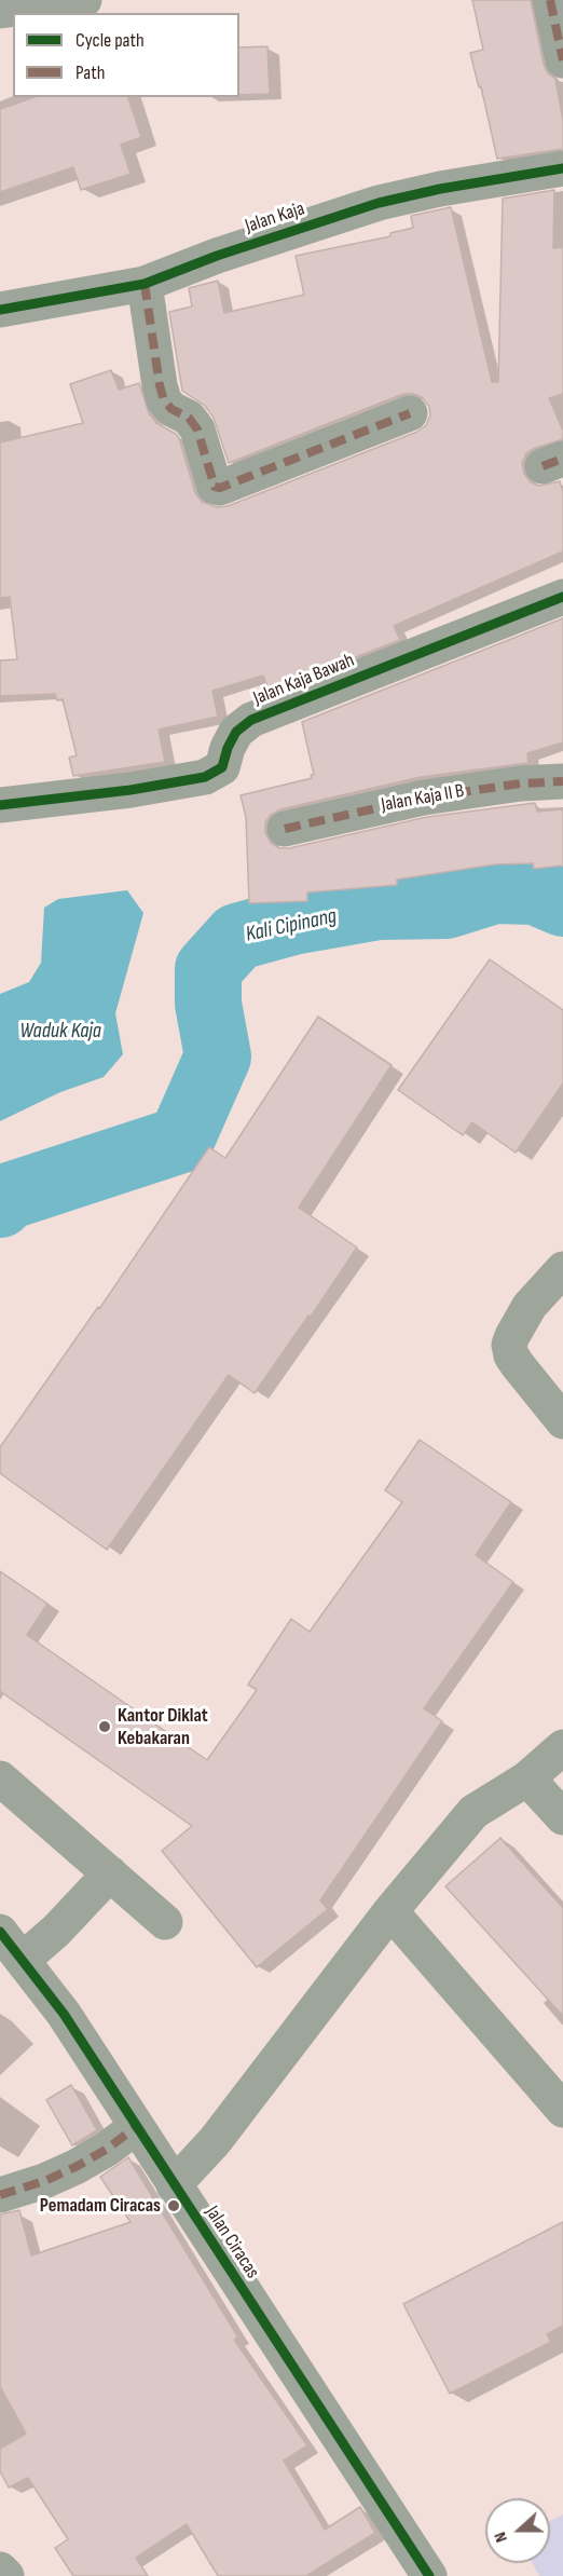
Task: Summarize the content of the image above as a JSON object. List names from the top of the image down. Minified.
{"streets":{"street":["Jalan Kaja","Jalan Kaja Bawah","Jalan Kaja II B","Jalan Ciracas"]},"water":["Kali Cipinang","Waduk Kaja"],"places":["Kantor Diklat Kebakaran","Pemadam Ciracas"],"legend":["Cycle path","Path"],"north":"left"}
